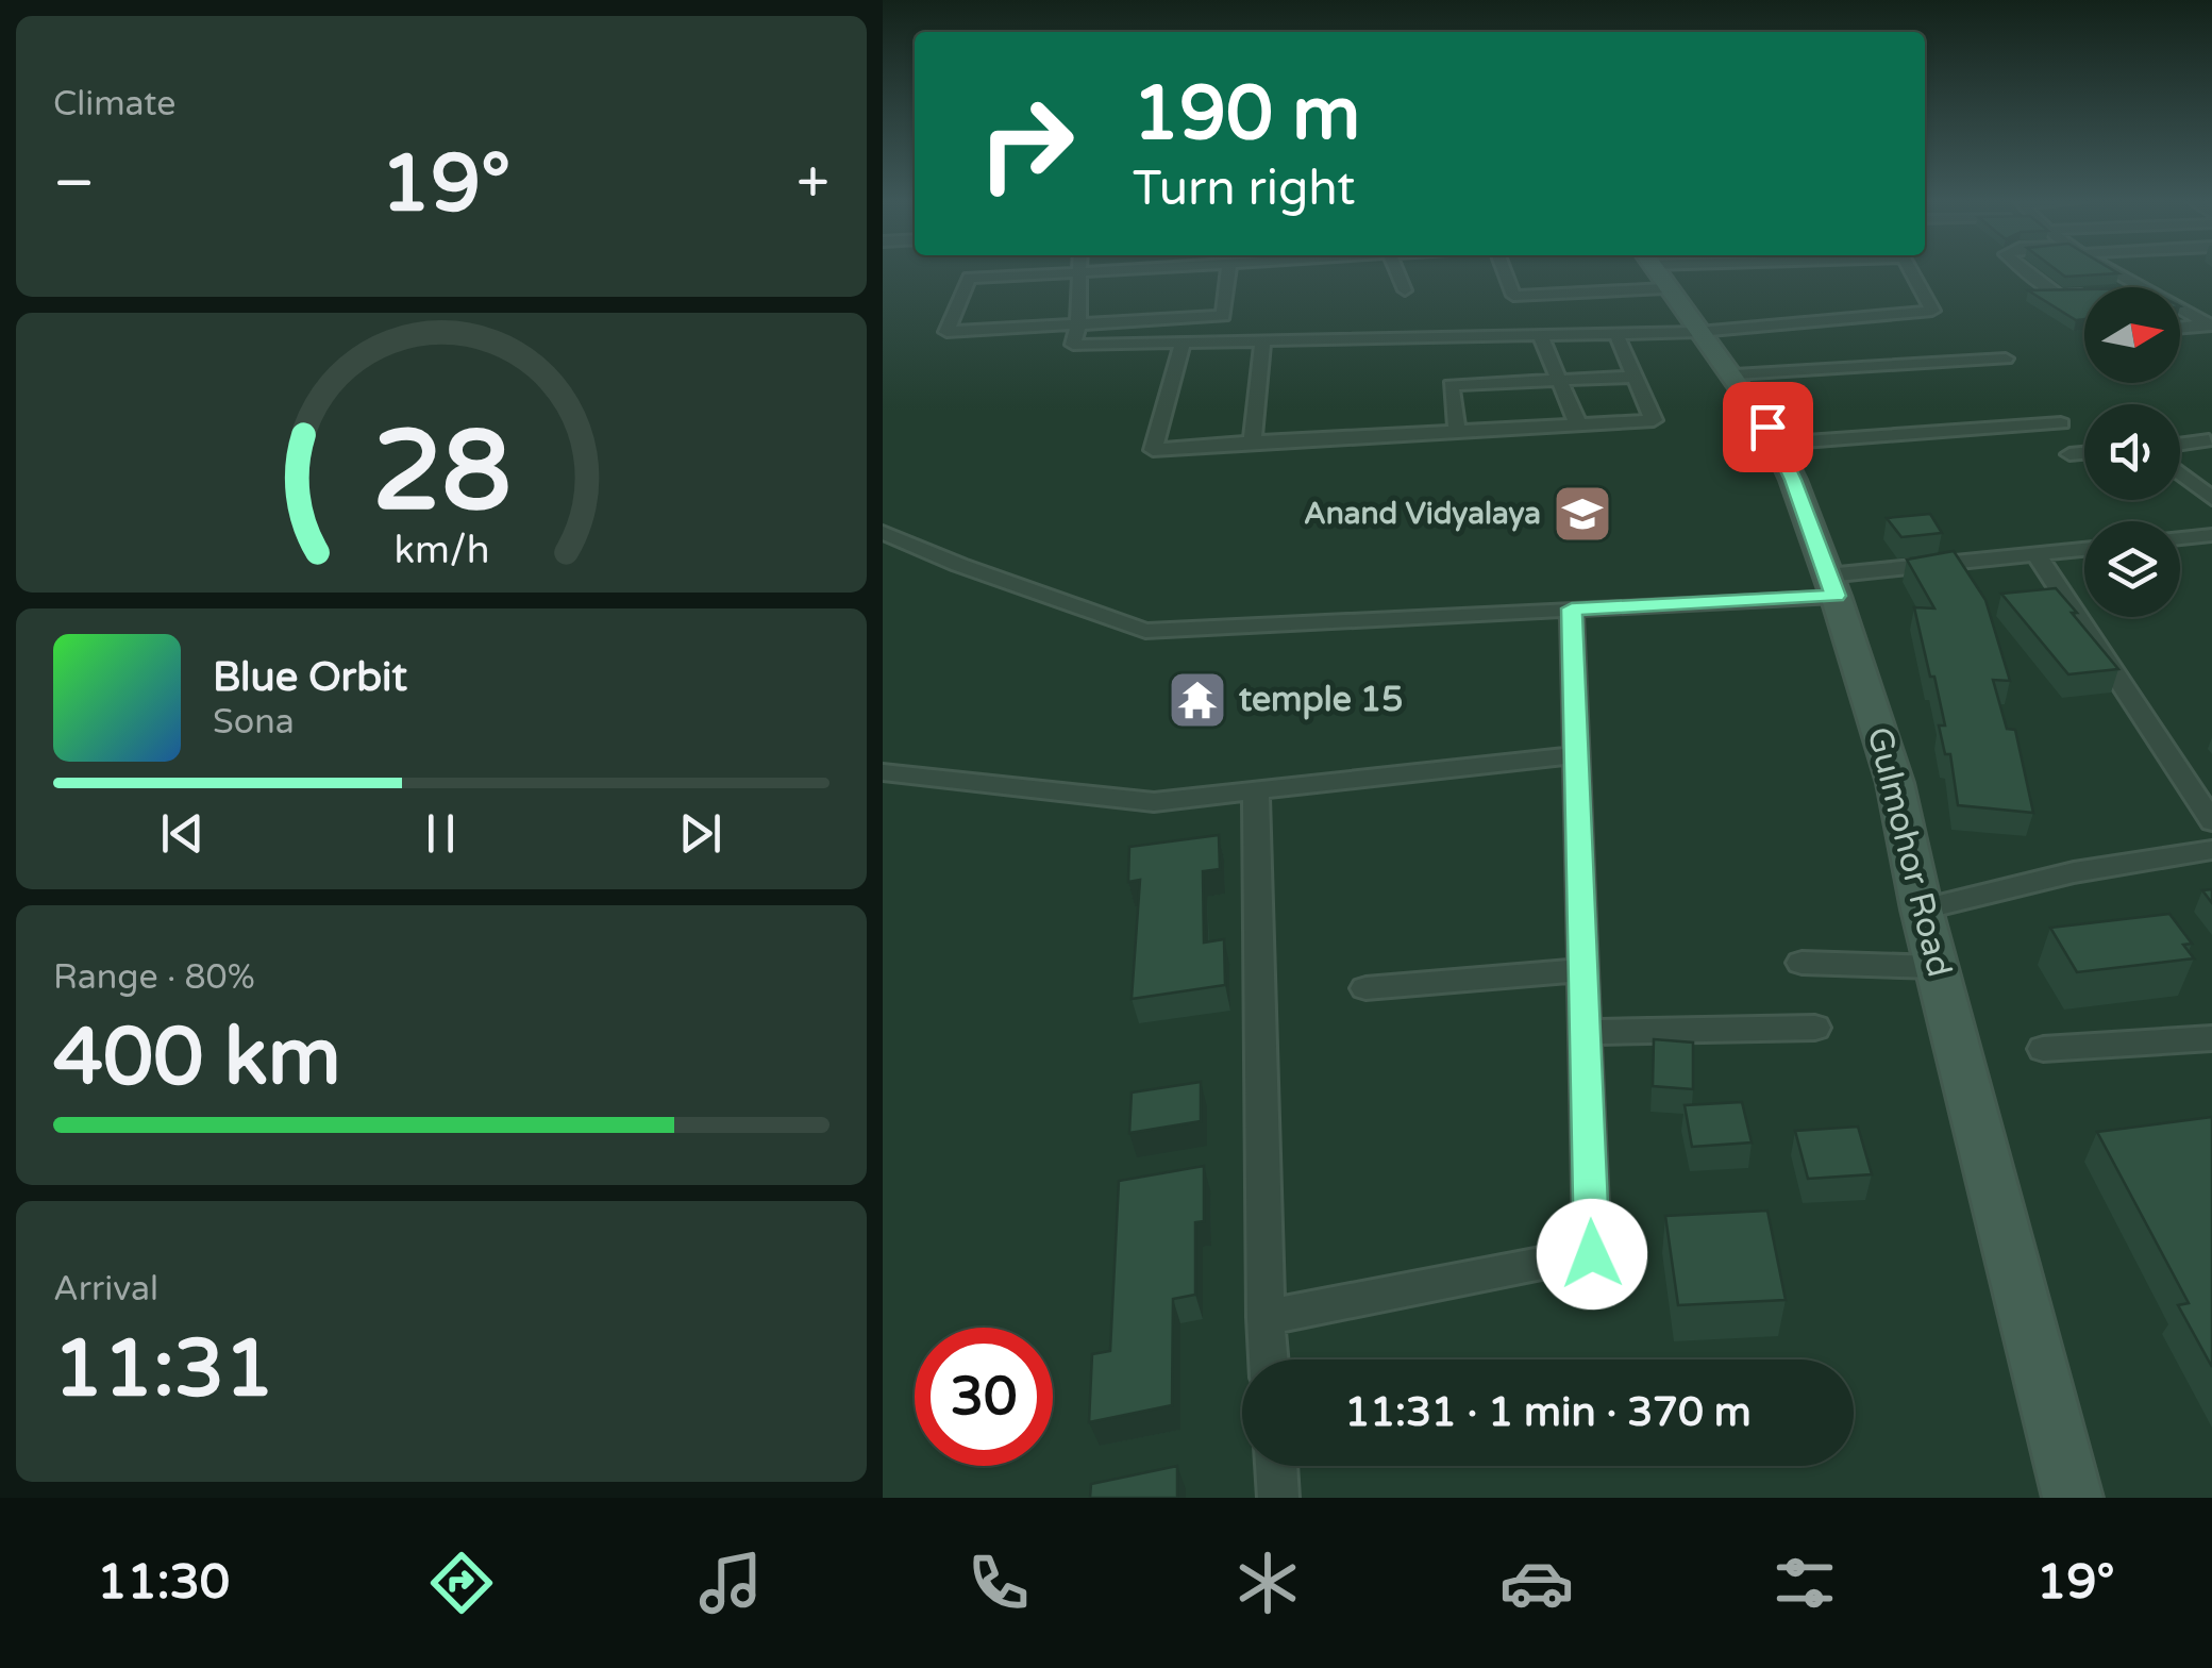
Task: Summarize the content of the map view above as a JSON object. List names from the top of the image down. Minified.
{"streets":{"street":["Gulmohor Road"]},"places":{"school or university":["Anand Vidyalaya"],"temple":["temple 15"]},"north":"right","page":{"tile":["Climate",["Range · 80%","400 km"],["Arrival","11:31"]],"turn":["190 m","Turn right"],"heat":["−","19°","+"],"song":["Blue Orbit","Sona"],"limit":"30","trip":"11:31 · 1 min · 370 m","tabs":["11:30","19°"],"gauge":["28","km/h"]}}
